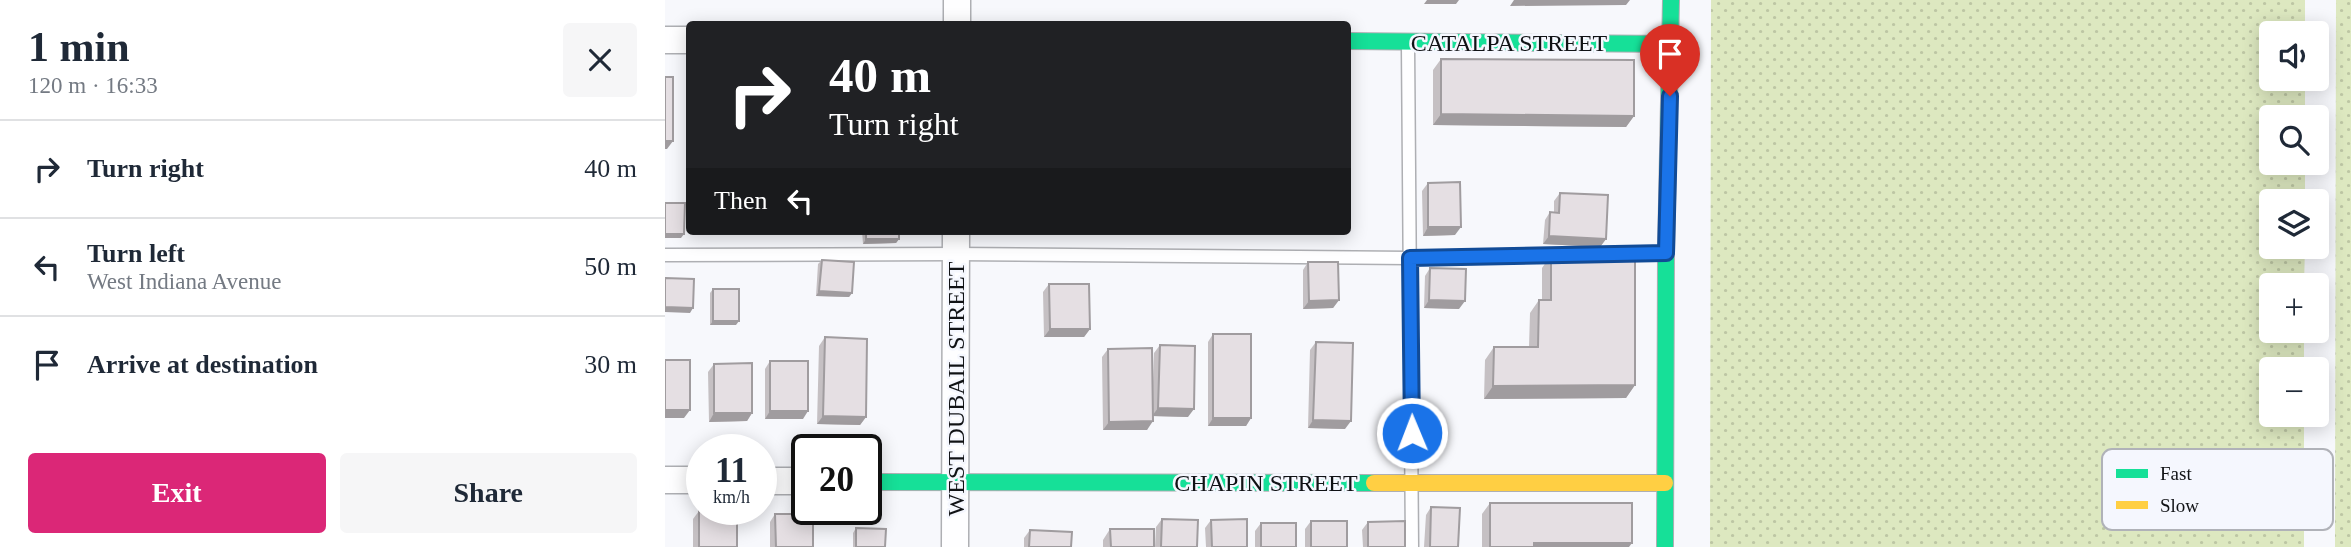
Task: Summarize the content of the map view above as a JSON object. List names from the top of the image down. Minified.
{"streets":{"street":["CATALPA STREET","WEST DUBAIL STREET","CHAPIN STREET"]},"crossings":[["WEST DUBAIL STREET","CHAPIN STREET"]],"legend":["Fast","Slow"],"page":{"heading":["1 min","120 m · 16:33"],"map_buttons":["+","−"],"turn":["40 m","Turn right"],"list":[{"name":"Turn right","value":"40 m"},{"name":"Turn left","note":"West Indiana Avenue","value":"50 m"},{"name":"Arrive at destination","value":"30 m"}],"then":"Then","speed":"11 km/h","limit":"20","buttons":["Exit","Share"]}}
